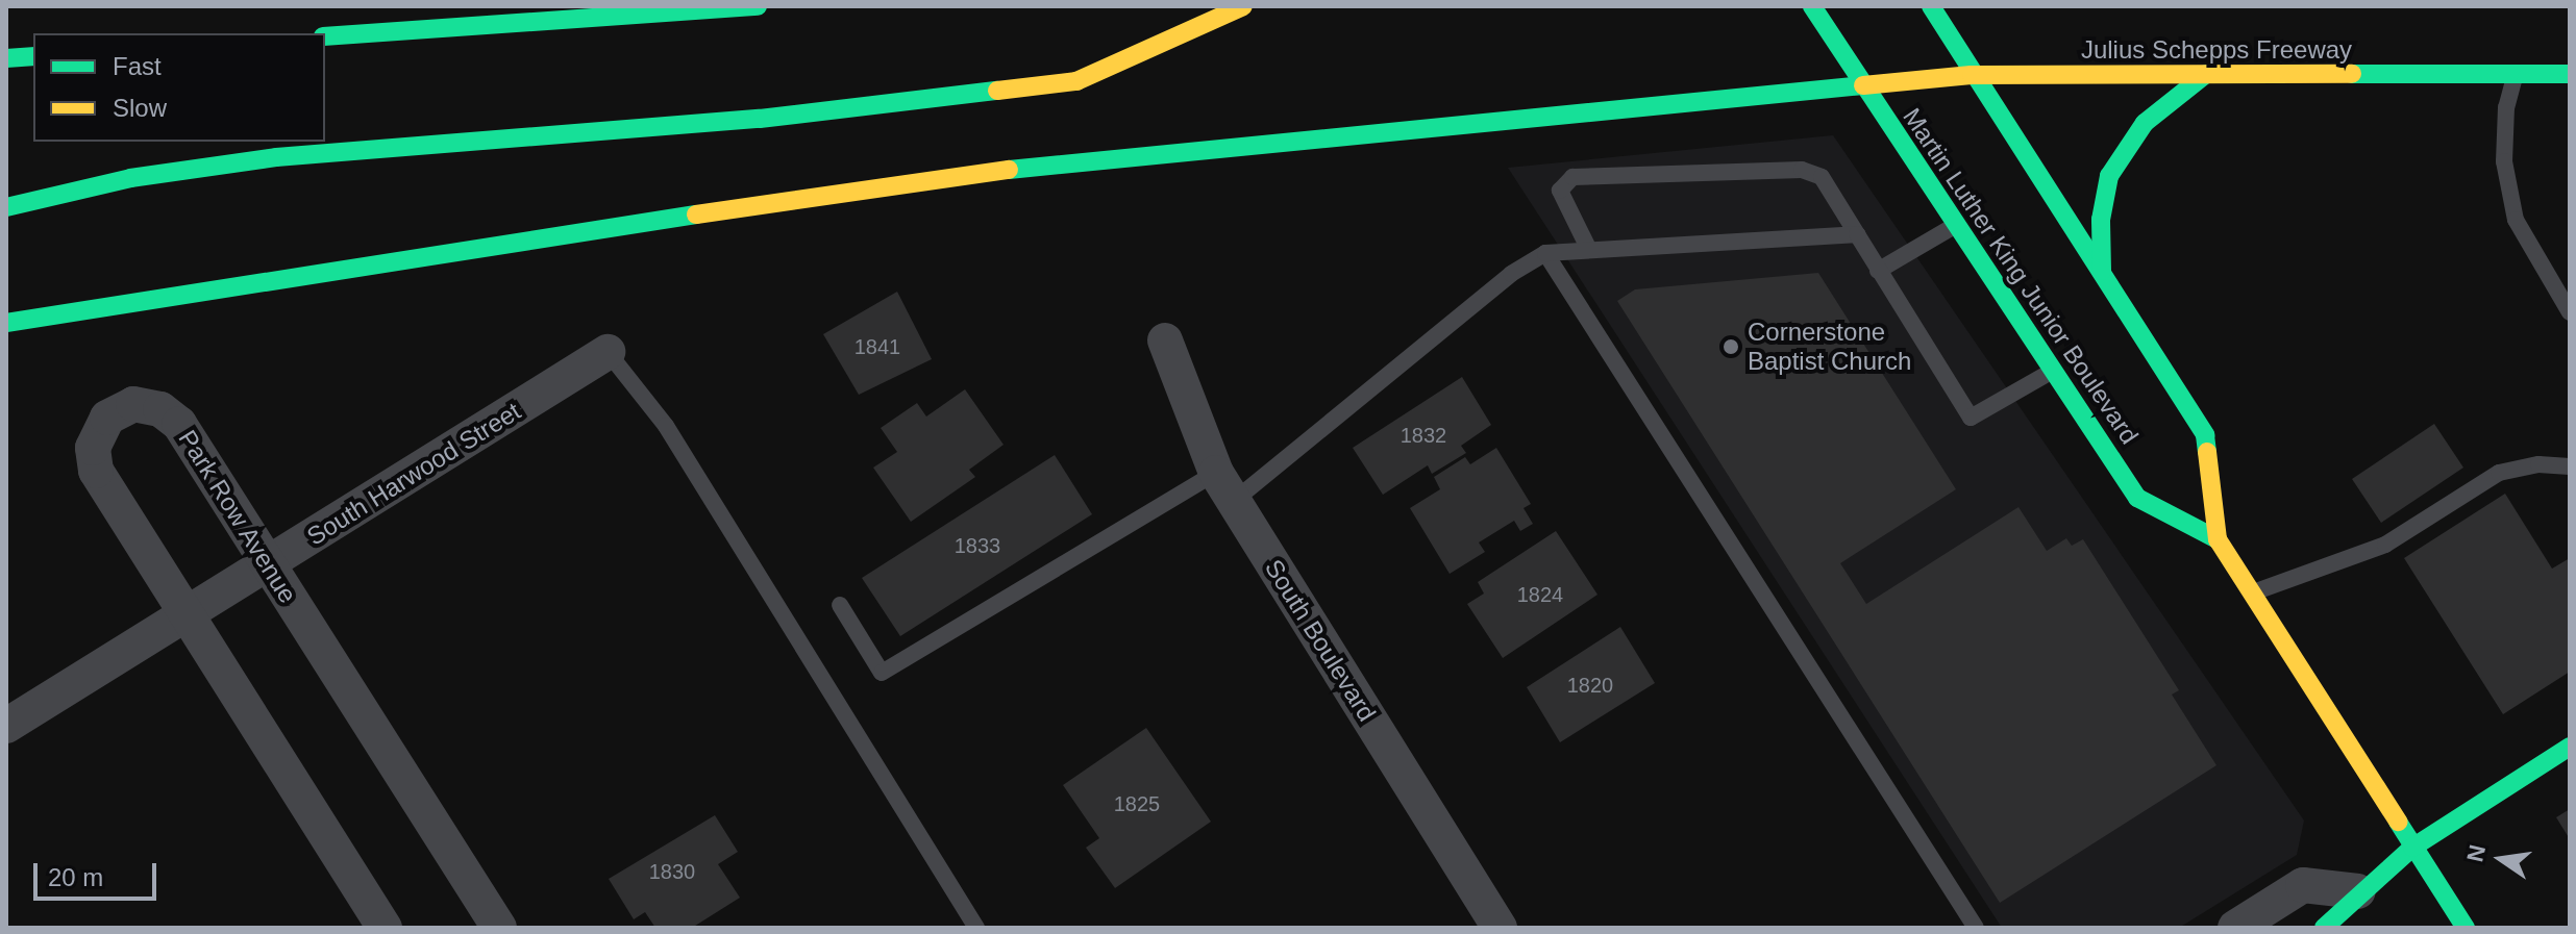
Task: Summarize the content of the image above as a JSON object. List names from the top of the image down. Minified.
{"streets":{"main road":["Julius Schepps Freeway","Martin Luther King Junior Boulevard"],"street":["South Harwood Street","Park Row Avenue","South Boulevard"]},"crossings":[["Julius Schepps Freeway","Martin Luther King Junior Boulevard"],["South Harwood Street","Park Row Avenue"]],"places":["Cornerstone Baptist Church"],"house_numbers":["1841","1832","1833","1824","1820","1825","1830"],"legend":["Fast","Slow"],"scale_bar":"20 m","north":"left"}
